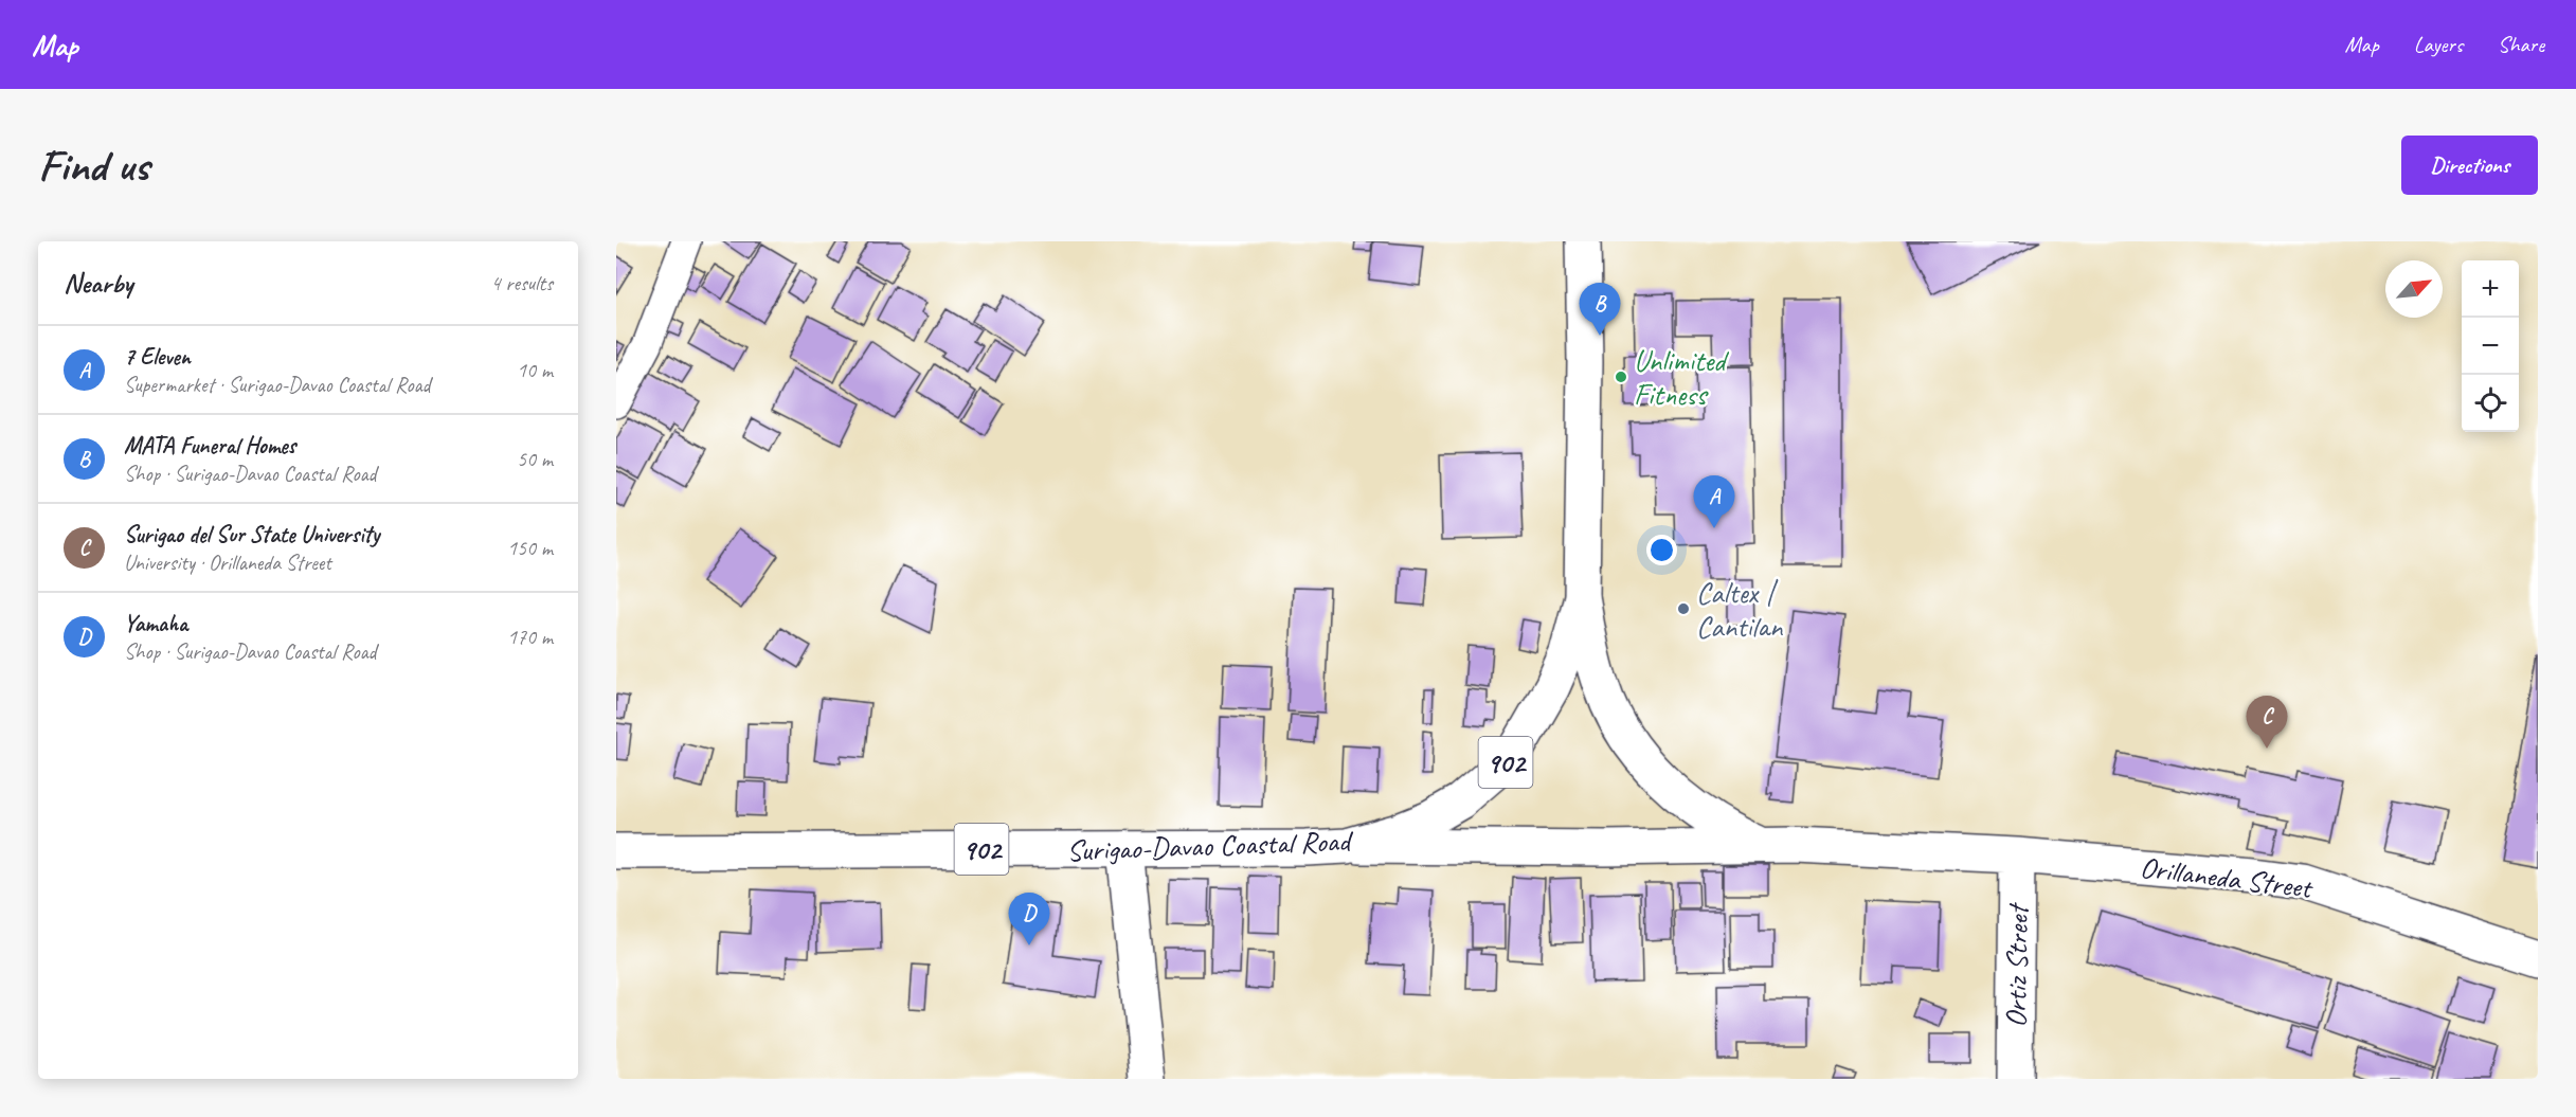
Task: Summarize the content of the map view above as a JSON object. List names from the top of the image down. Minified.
{"streets":{"main road":["902","Surigao-Davao Coastal Road","Orillaneda Street","Ortiz Street"]},"crossings":[["Surigao-Davao Coastal Road","Orillaneda Street"],["Orillaneda Street","Ortiz Street"]],"places":["Unlimited Fitness","Caltex | Cantilan"],"north":"top right","page":{"header":"Map","nav":["Map","Layers","Share"],"buttons":"Directions","title":"Find us","heading":["Nearby","4 results"],"map_buttons":["+","−"],"pins":["B","A","C","D"],"list":[{"mark":"A","name":"7 Eleven","note":"Supermarket · Surigao-Davao Coastal Road","value":"10 m"},{"mark":"B","name":"MATA Funeral Homes","note":"Shop · Surigao-Davao Coastal Road","value":"50 m"},{"mark":"C","name":"Surigao del Sur State University","note":"University · Orillaneda Street","value":"150 m"},{"mark":"D","name":"Yamaha","note":"Shop · Surigao-Davao Coastal Road","value":"170 m"}]}}
